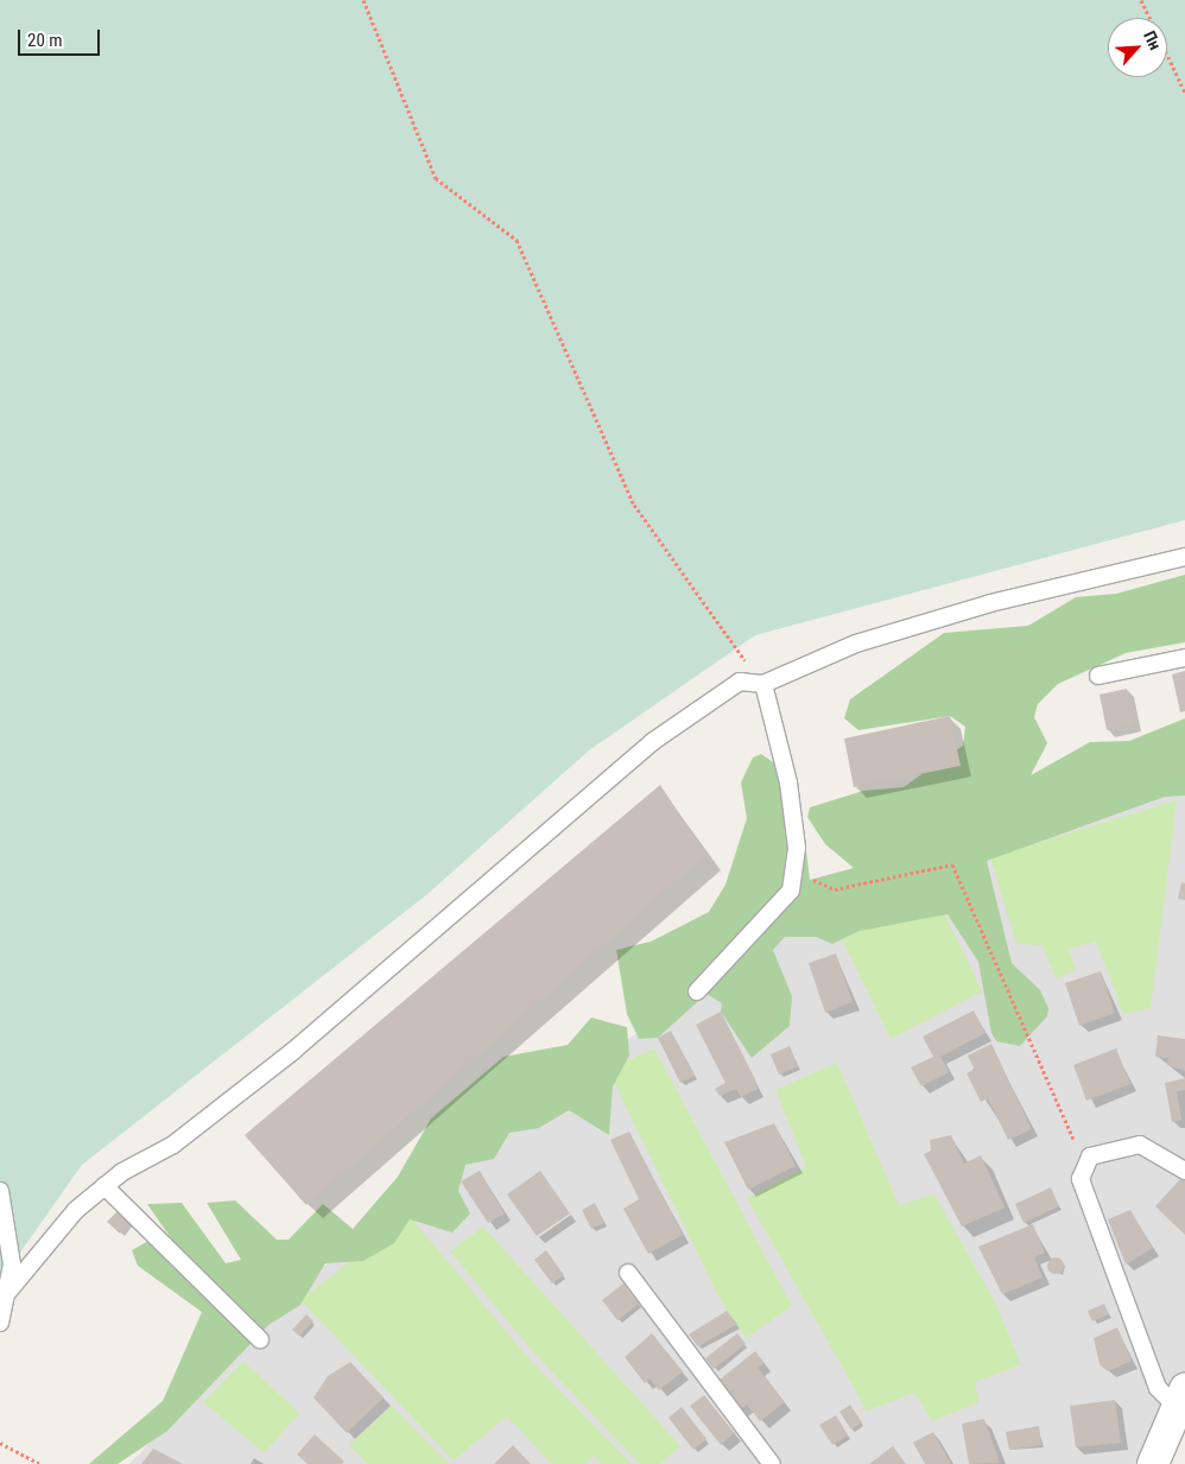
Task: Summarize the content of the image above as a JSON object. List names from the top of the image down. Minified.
{"scale_bar":"20 m","north":"top right"}
